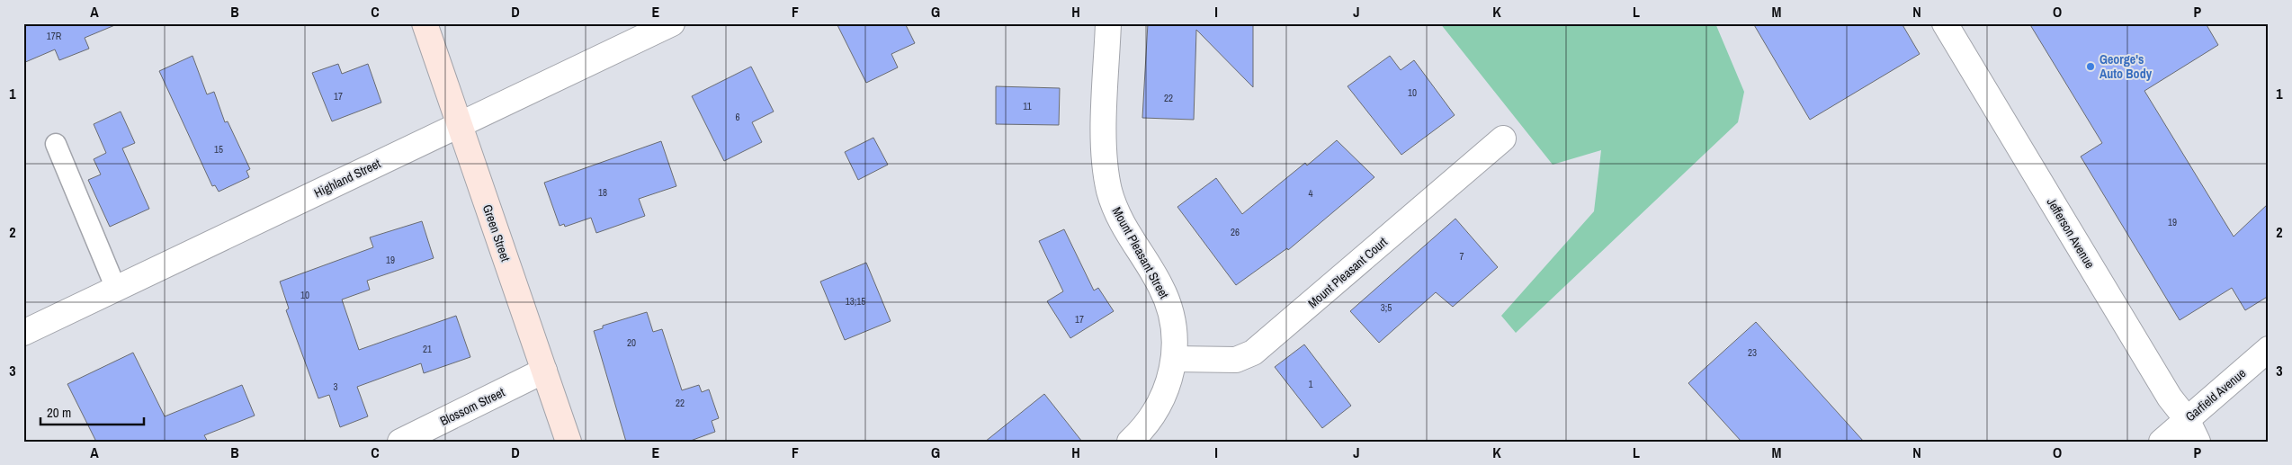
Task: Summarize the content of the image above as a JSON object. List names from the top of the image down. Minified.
{"streets":{"street":["Highland Street","Green Street","Jefferson Avenue","Mount Pleasant Street","Mount Pleasant Court","Garfield Avenue","Blossom Street"]},"crossings":[["Highland Street","Green Street"],["Green Street","Blossom Street"],["Jefferson Avenue","Garfield Avenue"],["Mount Pleasant Street","Mount Pleasant Court"]],"places":["George's Auto Body"],"house_numbers":["17R","10","17","22","11","6","15","18","4","19","26","7","19","10","13;15","3;5","17","20","21","23","1","3","22"],"scale_bar":"20 m","grid":{"columns":["A","B","C","D","E","F","G","H","I","J","K","L","M","N","O","P"],"rows":["1","2","3"]}}
